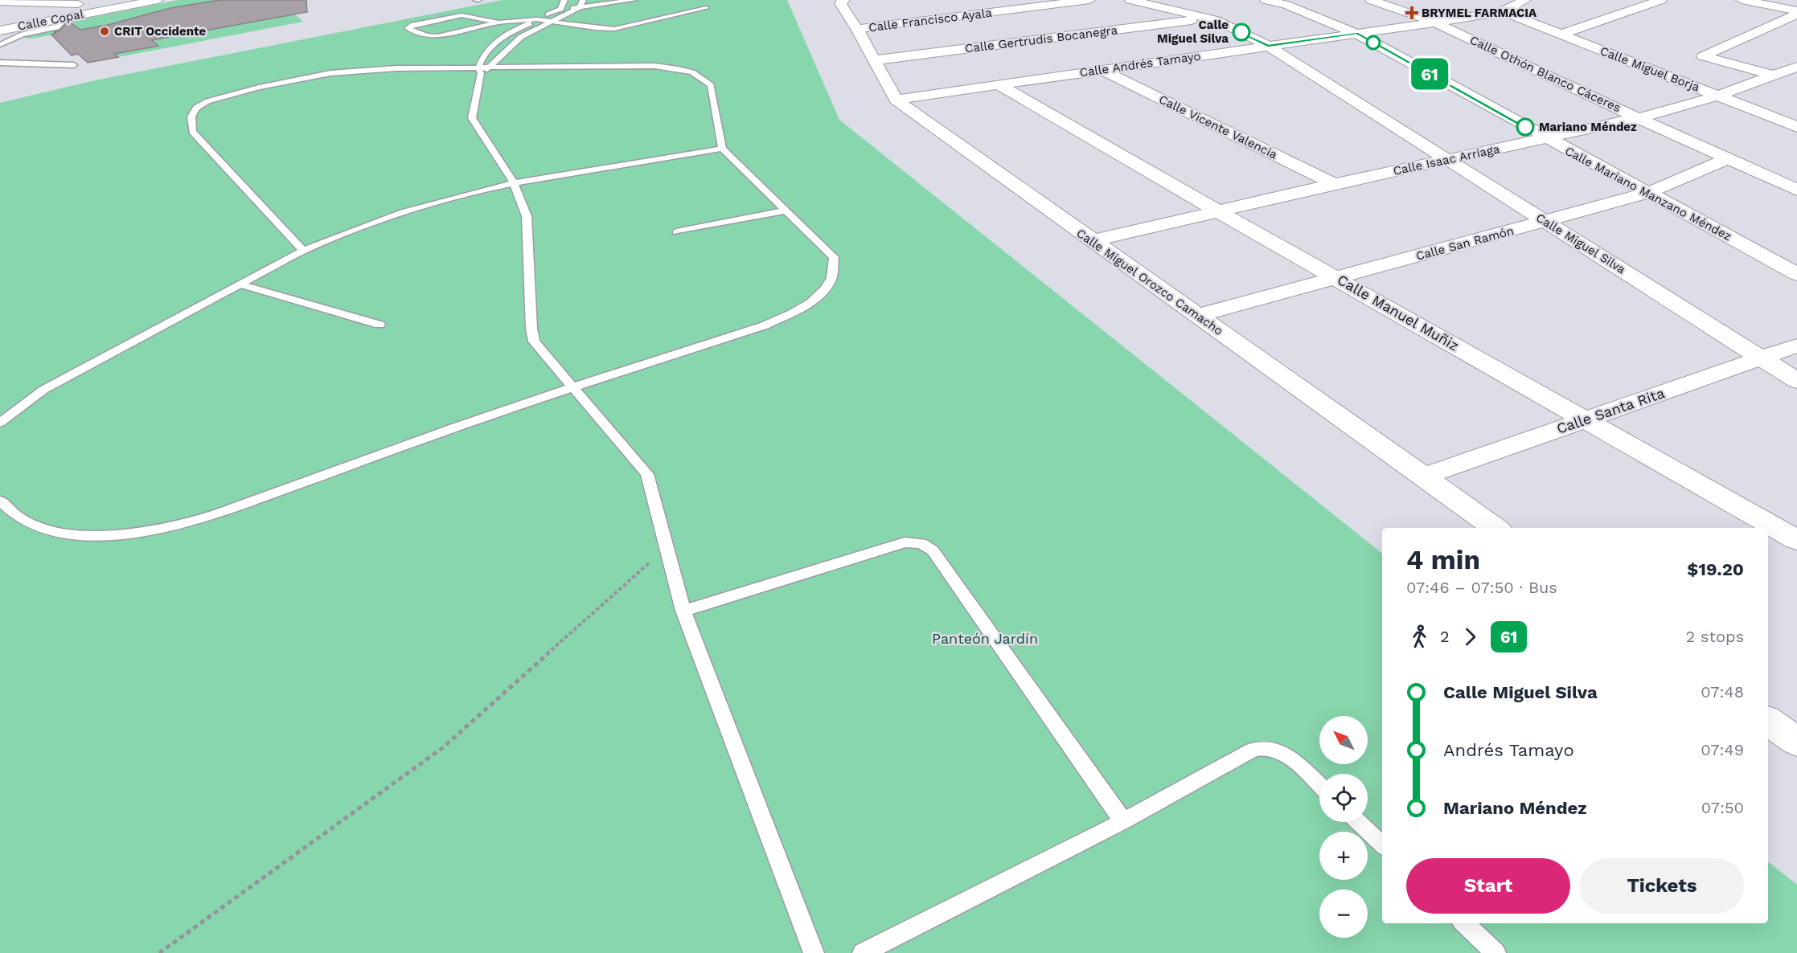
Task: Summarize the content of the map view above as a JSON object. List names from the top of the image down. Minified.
{"streets":{"street":["Calle Copal","Calle Francisco Ayala","Calle Gertrudis Bocanegra","Calle Andrés Tamayo","Calle Miguel Borja","Calle Othón Blanco Cáceres","Calle Vicente Valencia","Calle Isaac Arriaga","Calle Mariano Manzano Méndez","Calle San Ramón","Calle Miguel Silva","Calle Miguel Orozco Camacho","Calle Manuel Muñiz","Calle Santa Rita"]},"crossings":[["Calle Francisco Ayala","Calle Miguel Orozco Camacho"],["Calle Gertrudis Bocanegra","Calle Miguel Silva"],["Calle Gertrudis Bocanegra","Calle Miguel Orozco Camacho"],["Calle Andrés Tamayo","Calle Miguel Borja"],["Calle Andrés Tamayo","Calle Othón Blanco Cáceres"],["Calle Andrés Tamayo","Calle Vicente Valencia"],["Calle Andrés Tamayo","Calle Mariano Manzano Méndez"],["Calle Andrés Tamayo","Calle Miguel Silva"],["Calle Andrés Tamayo","Calle Miguel Orozco Camacho"],["Calle Andrés Tamayo","Calle Manuel Muñiz"],["Calle Miguel Borja","Calle Isaac Arriaga"],["Calle Othón Blanco Cáceres","Calle Isaac Arriaga"],["Calle Othón Blanco Cáceres","Calle San Ramón"],["Calle Vicente Valencia","Calle Isaac Arriaga"],["Calle Isaac Arriaga","Calle Mariano Manzano Méndez"],["Calle Isaac Arriaga","Calle Miguel Silva"],["Calle Isaac Arriaga","Calle Miguel Orozco Camacho"],["Calle Isaac Arriaga","Calle Manuel Muñiz"],["Calle Mariano Manzano Méndez","Calle San Ramón"],["Calle San Ramón","Calle Miguel Silva"],["Calle San Ramón","Calle Miguel Orozco Camacho"],["Calle San Ramón","Calle Manuel Muñiz"],["Calle Miguel Silva","Calle Santa Rita"],["Calle Miguel Orozco Camacho","Calle Santa Rita"],["Calle Manuel Muñiz","Calle Santa Rita"]],"parks":["Panteón Jardín"],"places":{"health":["BRYMEL FARMACIA"],"other":["CRIT Occidente","Calle Miguel Silva","Mariano Méndez"]},"lines":["bus line 61"],"north":"top left","page":{"on_map":"61","heading":["4 min","07:46 – 07:50 · Bus","$19.20"],"legs":["2","61","2 stops"],"list":[{"name":"Calle Miguel Silva","value":"07:48"},{"name":"Andrés Tamayo","value":"07:49"},{"name":"Mariano Méndez","value":"07:50"}],"map_buttons":["+","−"],"buttons":["Start","Tickets"]}}
